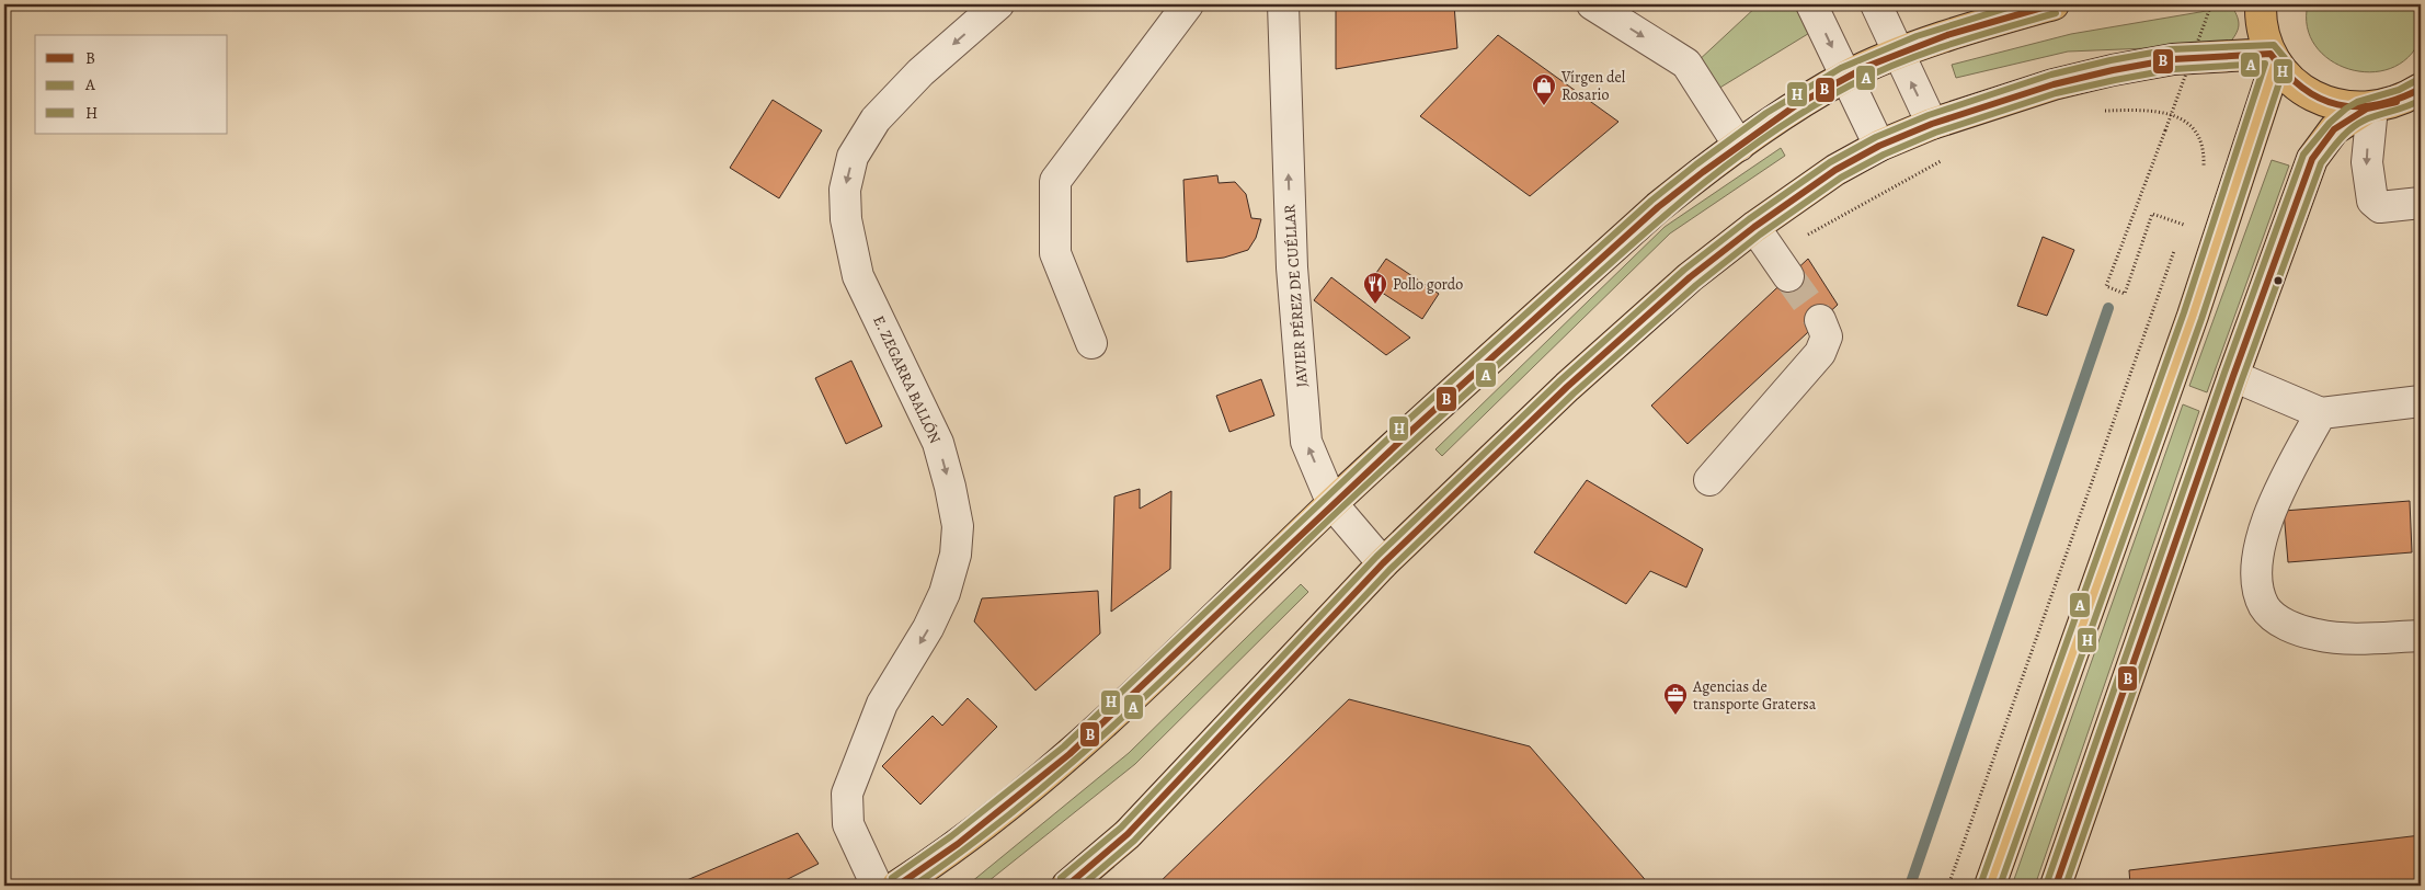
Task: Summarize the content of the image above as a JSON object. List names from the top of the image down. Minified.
{"streets":{"street":["JAVIER PÉREZ DE CUÉLLAR","E. ZEGARRA BALLÓN"]},"one_way":["JAVIER PÉREZ DE CUÉLLAR","E. ZEGARRA BALLÓN"],"places":{"shop":["Vírgen del Rosario"],"restaurant":["Pollo gordo"],"office":["Agencias de transporte Gratersa"]},"lines":["transit line B","transit line H","transit line A"],"legend":["B","A","H"]}
